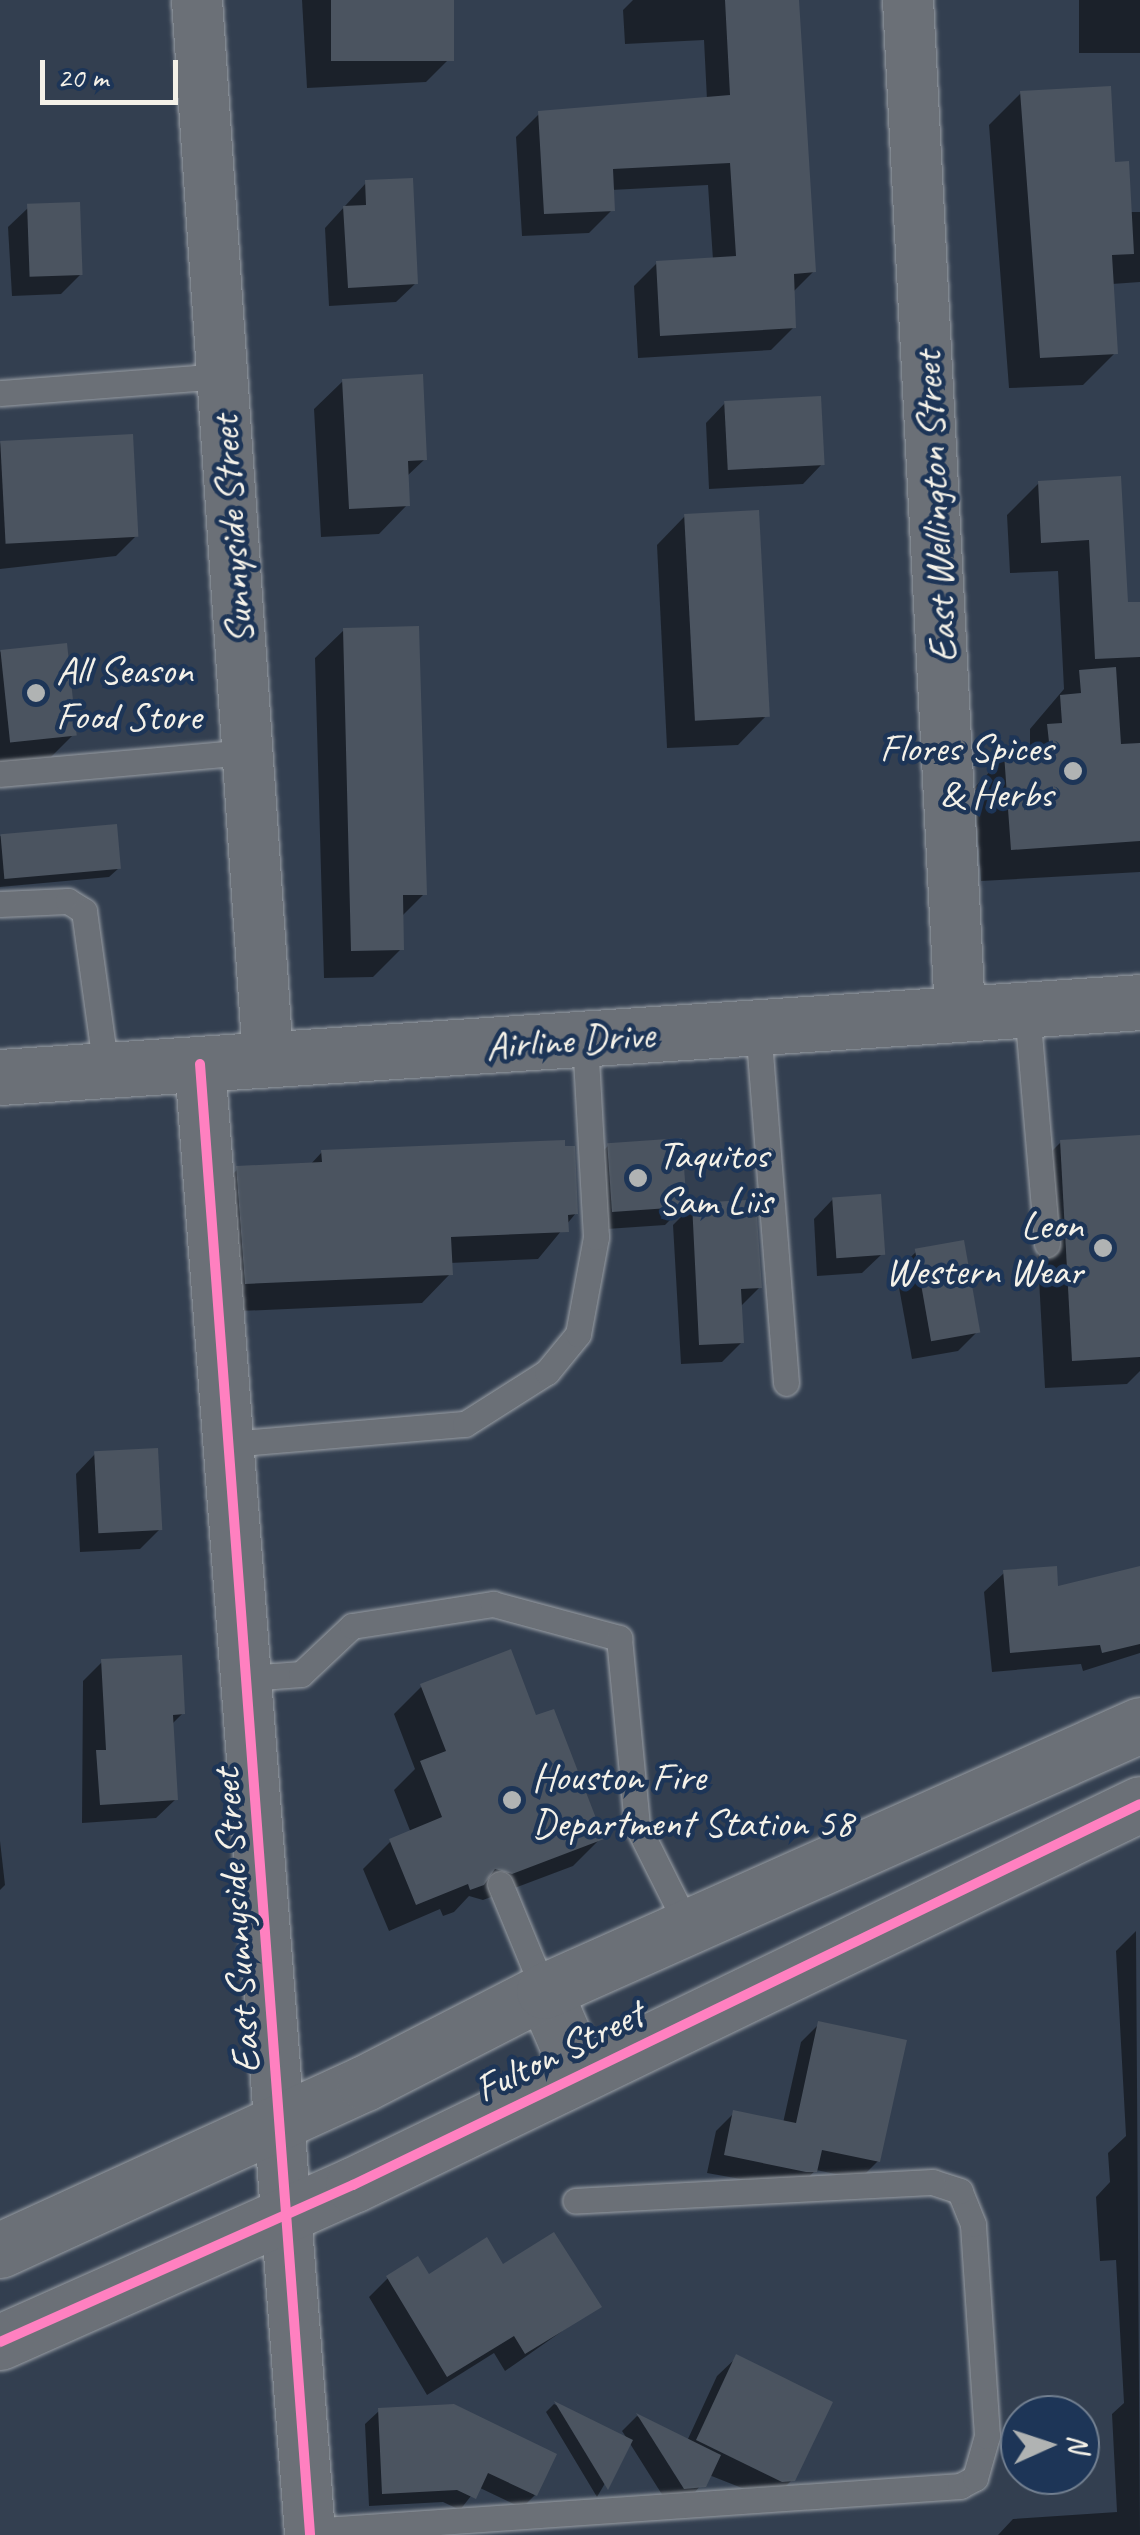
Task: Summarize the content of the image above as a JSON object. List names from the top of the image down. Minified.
{"streets":{"street":["East Wellington Street","Sunnyside Street","Airline Drive","East Sunnyside Street","Fulton Street"]},"crossings":[["East Wellington Street","Airline Drive"],["Sunnyside Street","Airline Drive"],["Airline Drive","East Sunnyside Street"],["East Sunnyside Street","Fulton Street"]],"places":["All Season Food Store","Flores Spices & Herbs","Taquitos Sam Liis","Leon Western Wear","Houston Fire Department Station 58"],"scale_bar":"20 m","north":"right"}
